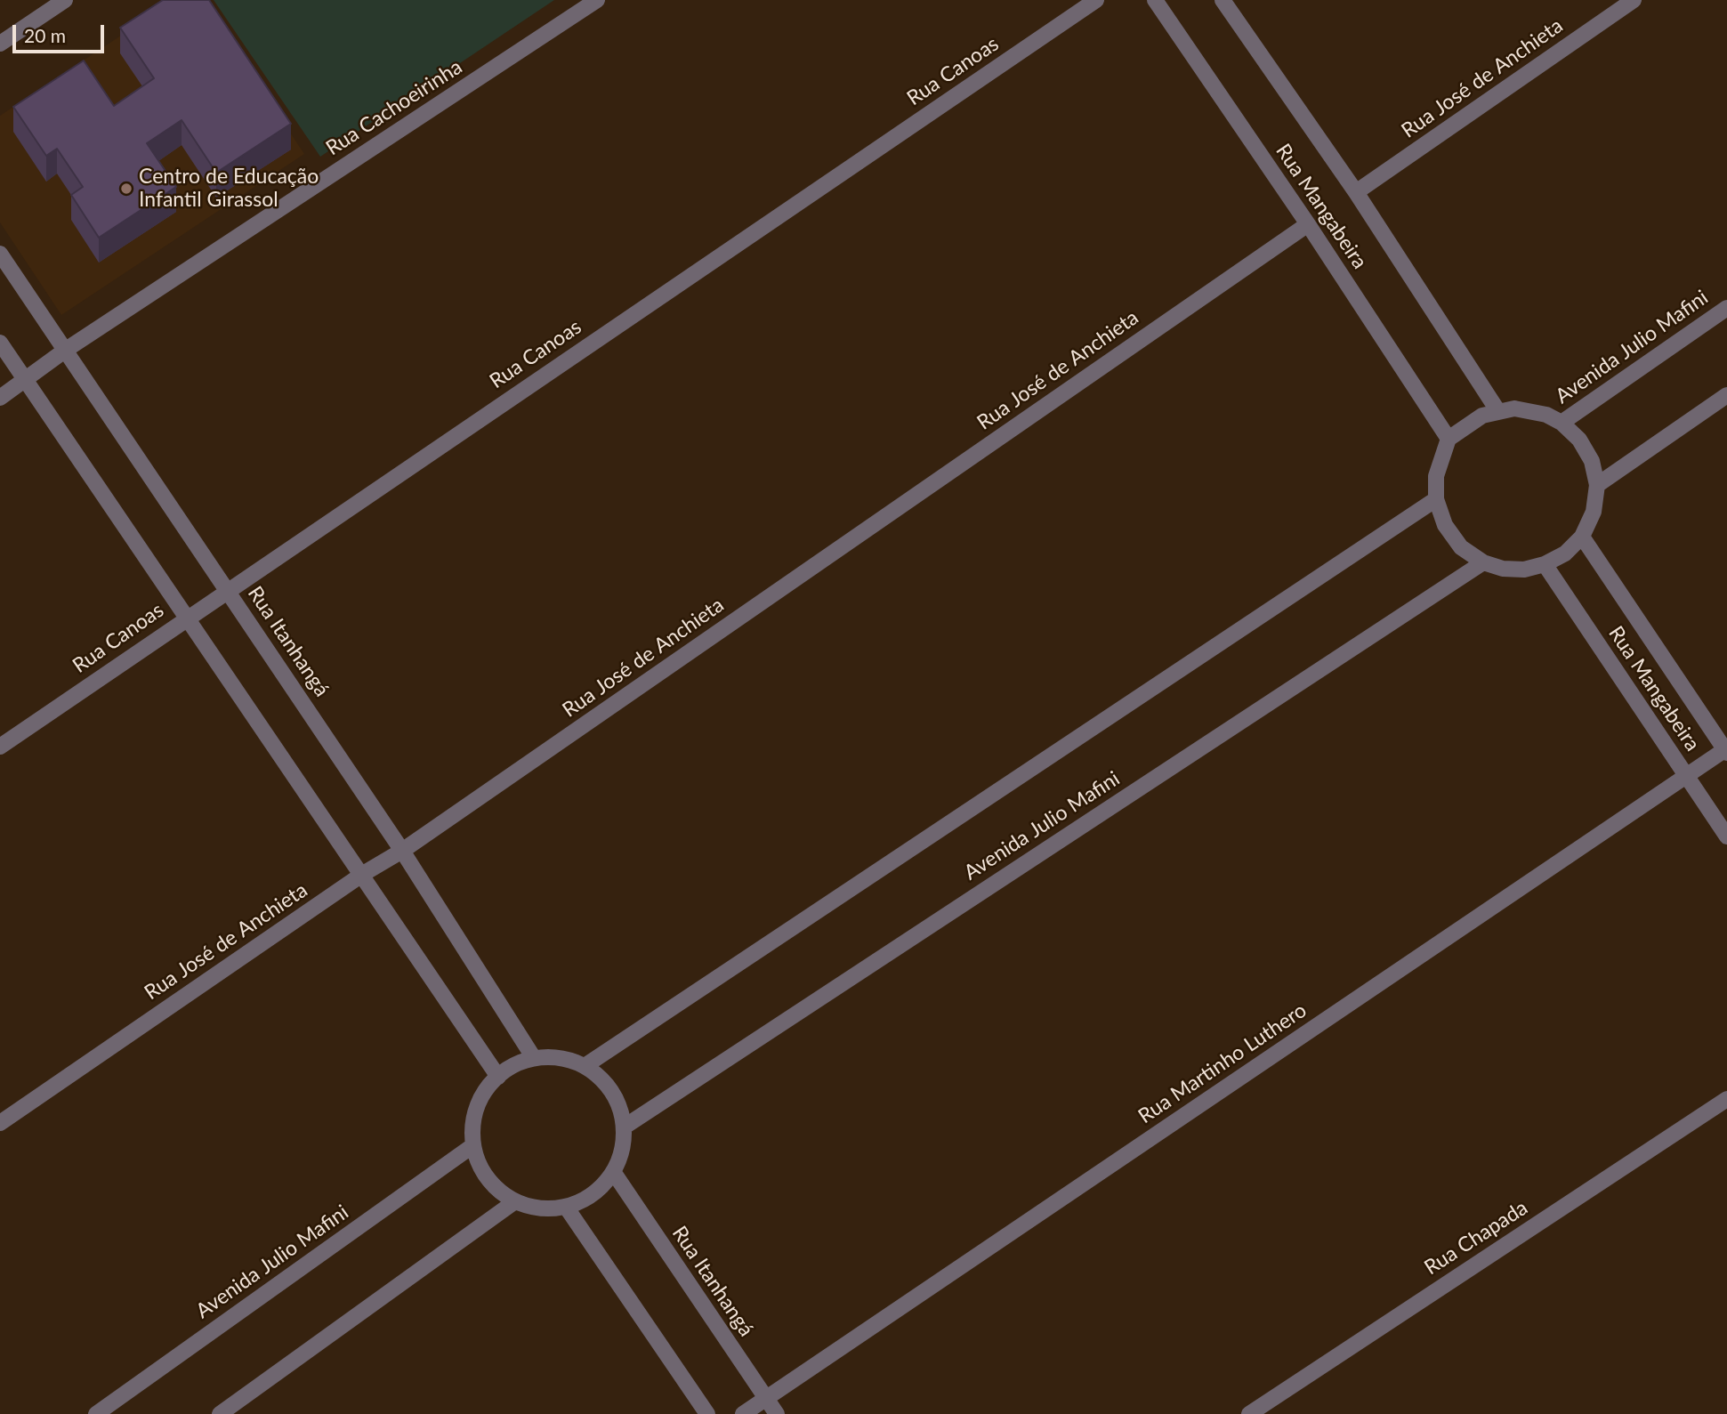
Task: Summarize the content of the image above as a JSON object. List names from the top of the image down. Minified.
{"streets":{"street":["Rua Canoas","Rua José de Anchieta","Rua Cachoeirinha","Rua Mangabeira","Avenida Julio Mafini","Rua Itanhangá","Rua Martinho Luthero","Rua Chapada"]},"crossings":[["Rua Canoas","Rua Itanhangá"],["Rua José de Anchieta","Rua Mangabeira"],["Rua José de Anchieta","Rua Itanhangá"],["Rua Cachoeirinha","Rua Itanhangá"],["Rua Mangabeira","Avenida Julio Mafini"],["Rua Mangabeira","Rua Martinho Luthero"],["Avenida Julio Mafini","Rua Itanhangá"],["Rua Itanhangá","Rua Martinho Luthero"]],"places":["Centro de Educação Infantil Girassol"],"scale_bar":"20 m"}
